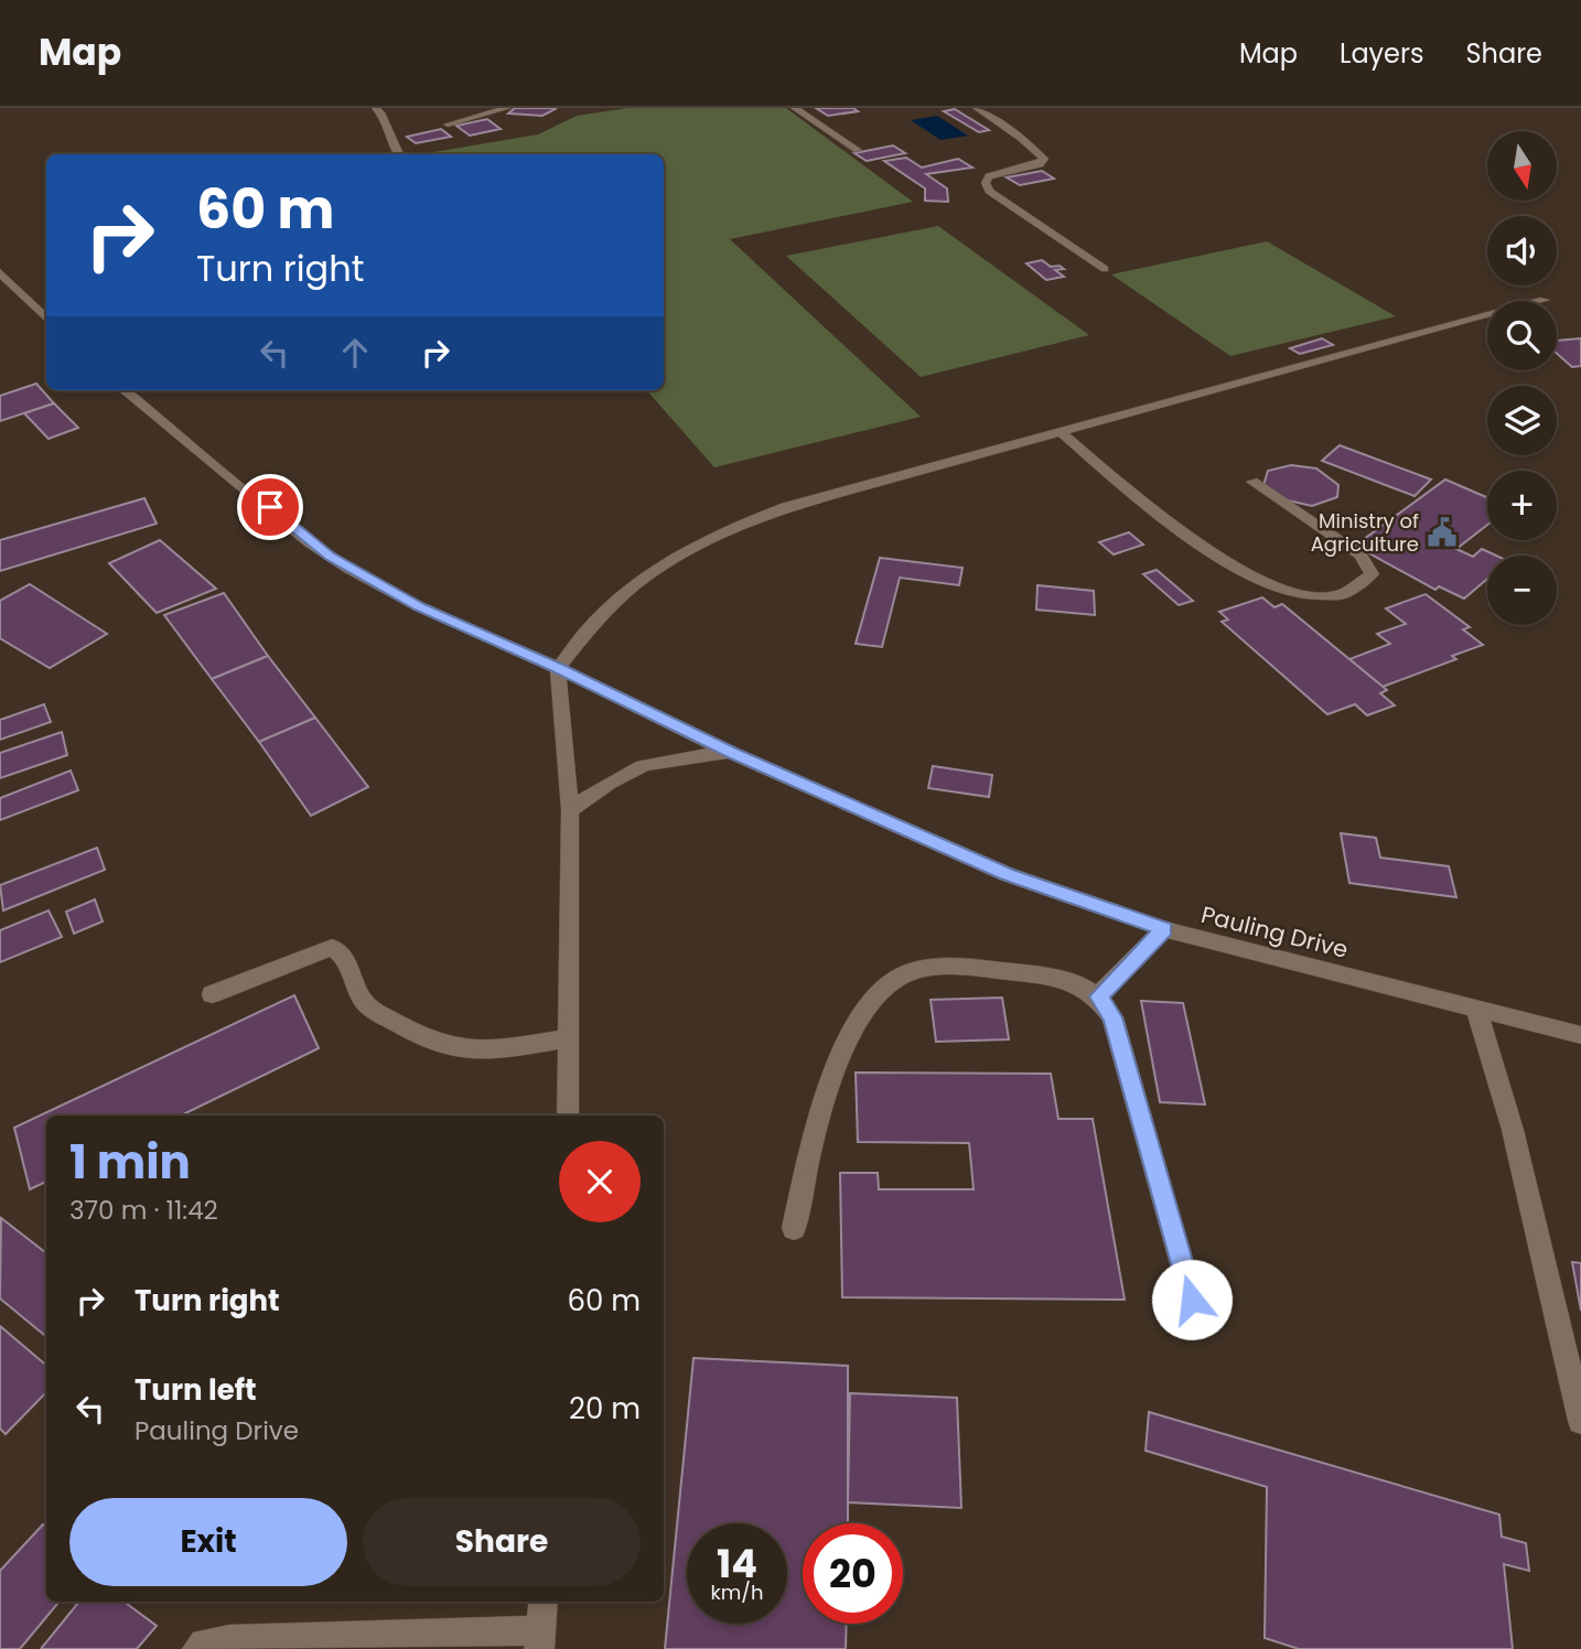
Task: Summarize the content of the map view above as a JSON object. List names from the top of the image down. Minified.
{"streets":{"street":["Pauling Drive"]},"places":{"public building":["Ministry of Agriculture"]},"north":"bottom","page":{"header":"Map","nav":["Map","Layers","Share"],"map_buttons":["+","−"],"turn":["60 m","Turn right"],"heading":["1 min","370 m · 11:42"],"list":[{"name":"Turn right","value":"60 m"},{"name":"Turn left","note":"Pauling Drive","value":"20 m"}],"buttons":["Exit","Share"],"speed":"14 km/h","limit":"20"}}
